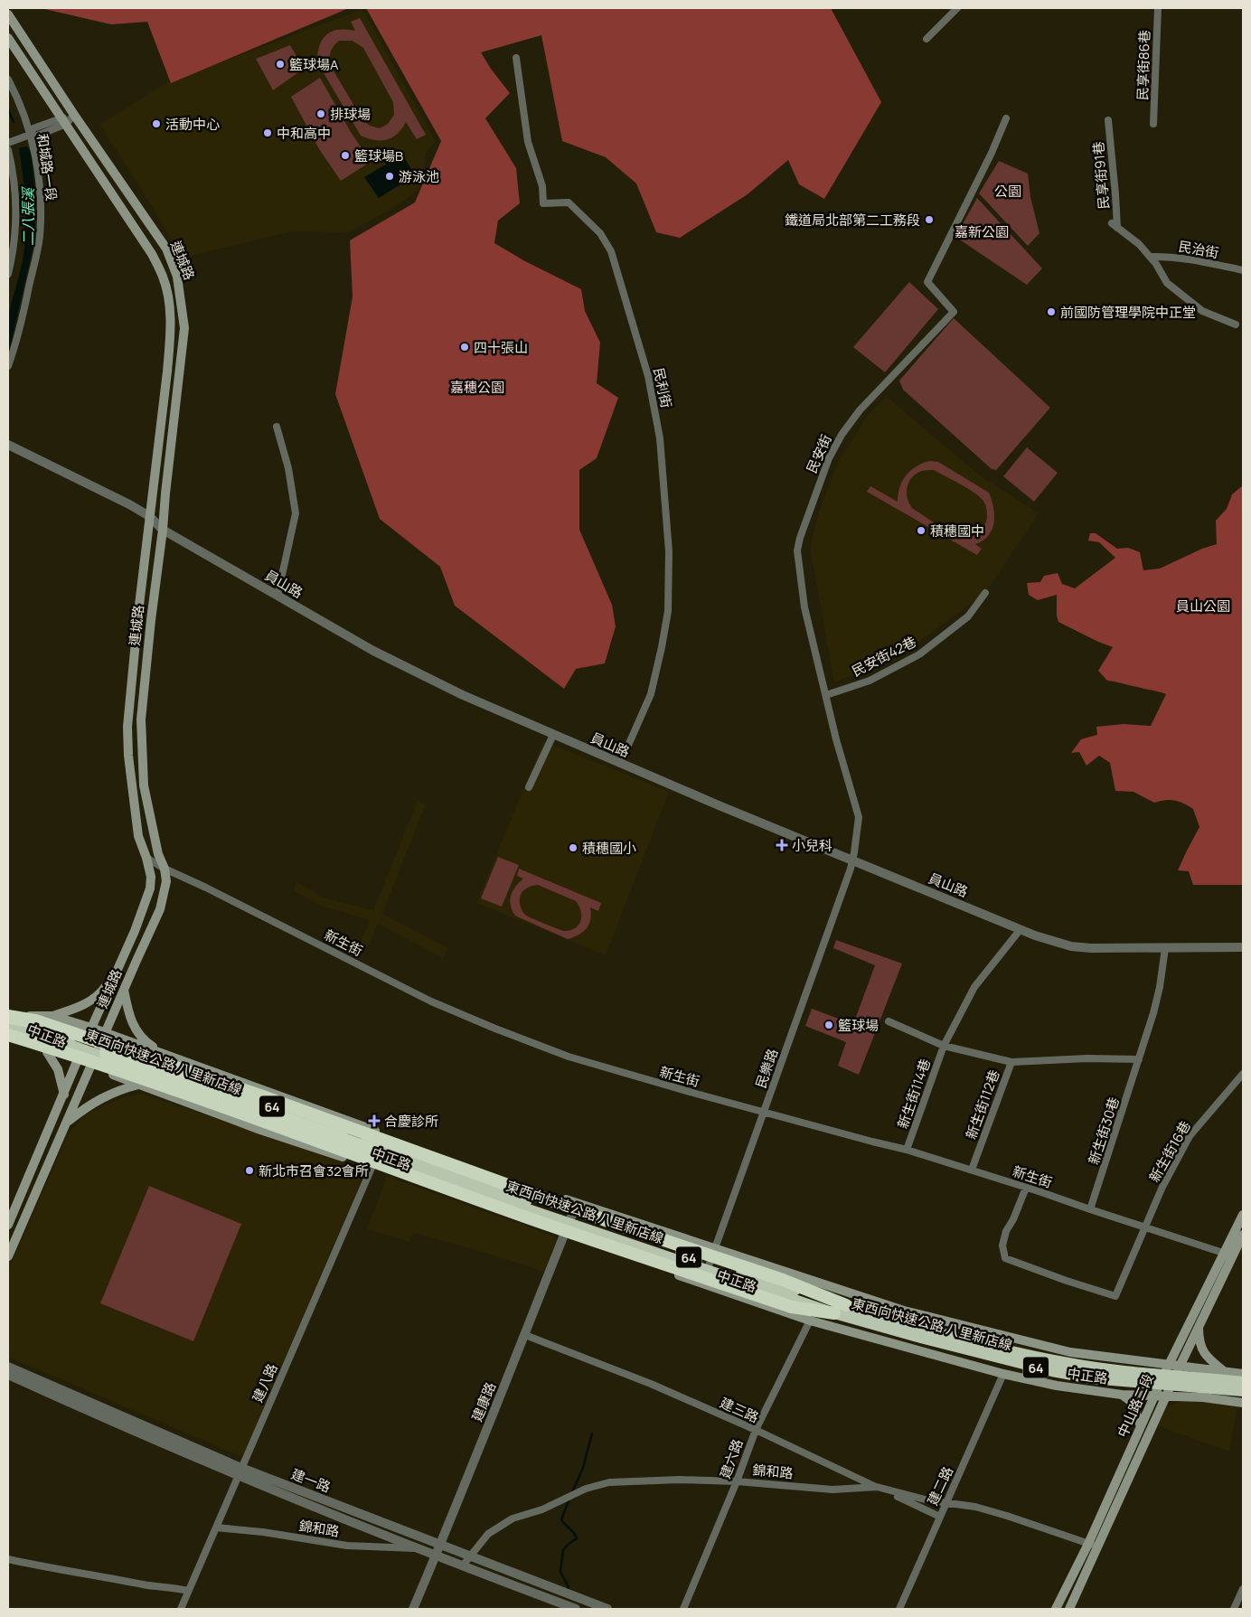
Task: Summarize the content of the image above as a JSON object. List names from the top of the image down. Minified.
{"streets":{"highway":["東西向快速公路 八里新店線","64"],"main road":["連城路","中正路","中山路二段"],"street":["民享街86巷","和城路一段","民享街91巷","民治街","民利街","民安街","員山路","民安街42巷","新生街","民樂路","新生街114巷","新生街112巷","新生街30巷","新生街16巷","建八路","建康路","建三路","建六路","錦和路","建一路","建二路"]},"crossings":[["民享街91巷","民治街"],["連城路","員山路"],["連城路","新生街"],["連城路","中正路"],["民利街","員山路"],["民安街","員山路"],["民安街","民安街42巷"],["民安街","民樂路"],["員山路","民樂路"],["員山路","新生街114巷"],["員山路","新生街30巷"],["新生街","民樂路"],["新生街","新生街114巷"],["新生街","新生街112巷"],["新生街","新生街30巷"],["新生街","新生街16巷"],["新生街","中山路二段"],["中正路","民樂路"],["中正路","建八路"],["中正路","建康路"],["中正路","中山路二段"],["中正路","建六路"],["中正路","建二路"],["新生街114巷","新生街112巷"],["建八路","錦和路"],["建八路","建一路"],["建康路","建三路"],["建康路","建一路"],["中山路二段","錦和路"],["建三路","建六路"],["建三路","錦和路"],["建三路","建二路"],["建六路","錦和路"],["錦和路","建一路"],["錦和路","建二路"]],"water":["二八張溪"],"parks":["公園","嘉新公園","嘉穗公園","員山公園"],"places":{"other":["籃球場A","排球場","活動中心","中和高中","籃球場B","游泳池","鐵道局北部第二工務段","前國防管理學院中正堂","四十張山","積穗國中","積穗國小","籃球場","新北市召會32會所"],"health":["小兒科","合慶診所"]}}
